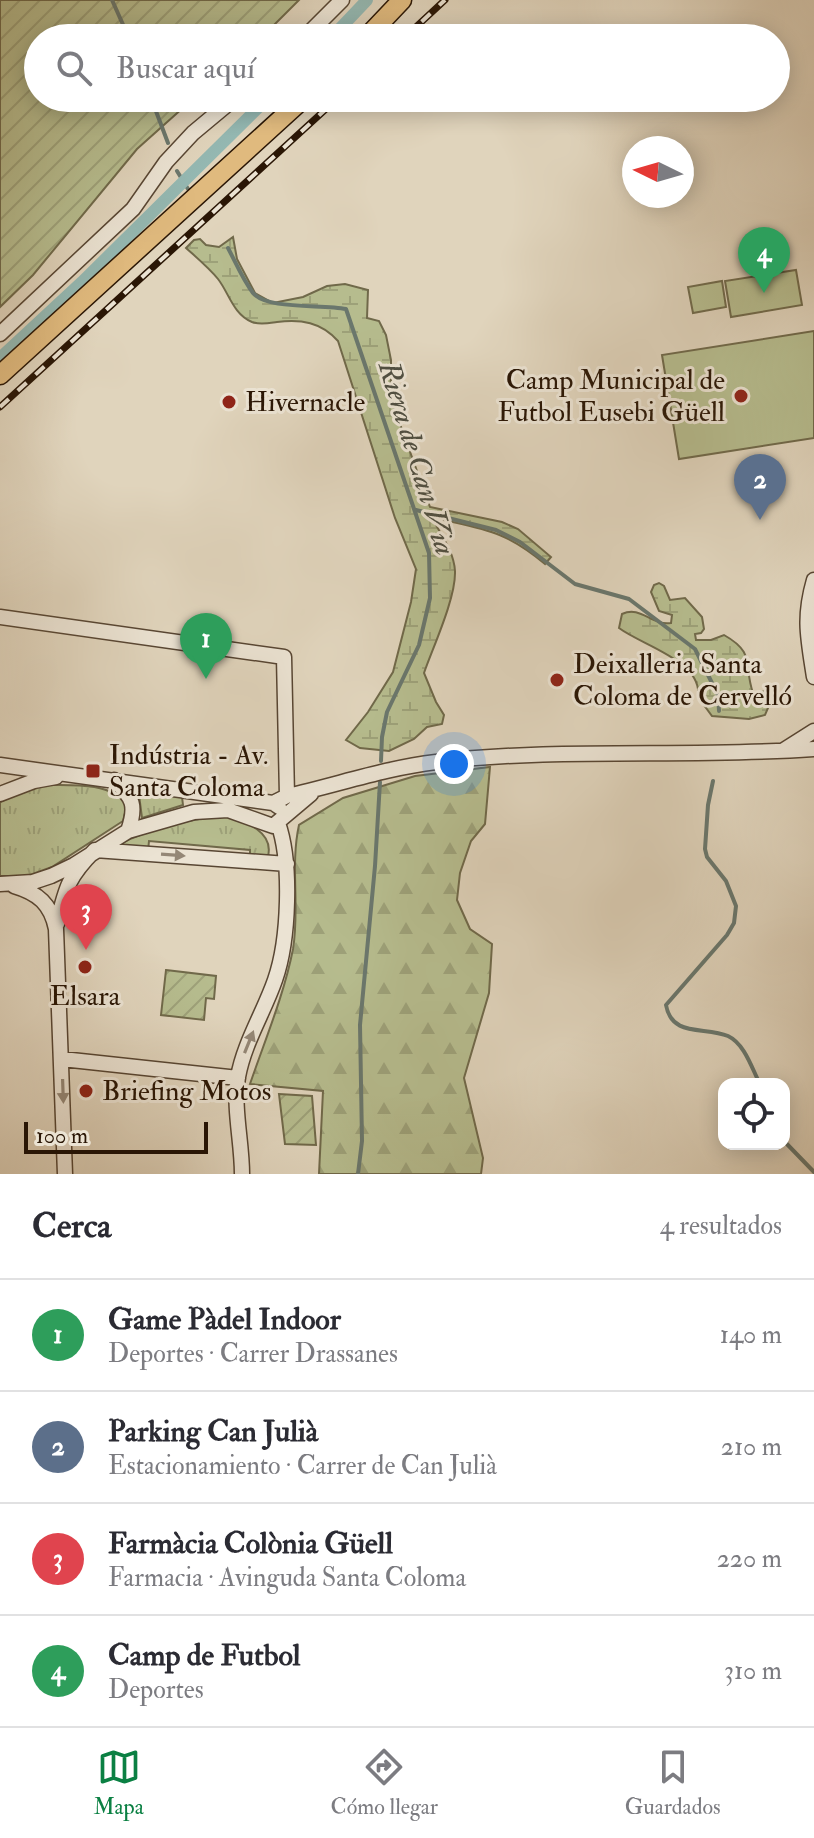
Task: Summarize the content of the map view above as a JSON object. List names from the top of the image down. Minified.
{"water":["Riera de Can Via"],"places":{"other":["Camp Municipal de Futbol Eusebi Güell","Hivernacle","Deixalleria Santa Coloma de Cervelló","Elsara","Briefing Motos"],"transit":["Indústria - Av. Santa Coloma"]},"scale_bar":"100 m","north":"left","page":{"search":"Buscar aquí","pins":["4","2","1","3"],"scale":"100 m","heading":["Cerca","4 resultados"],"list":[{"mark":"1","name":"Game Pàdel Indoor","note":"Deportes · Carrer Drassanes","value":"140 m"},{"mark":"2","name":"Parking Can Julià","note":"Estacionamiento · Carrer de Can Julià","value":"210 m"},{"mark":"3","name":"Farmàcia Colònia Güell","note":"Farmacia · Avinguda Santa Coloma","value":"220 m"},{"mark":"4","name":"Camp de Futbol","note":"Deportes","value":"310 m"}],"nav":["Mapa","Cómo llegar","Guardados"]}}
